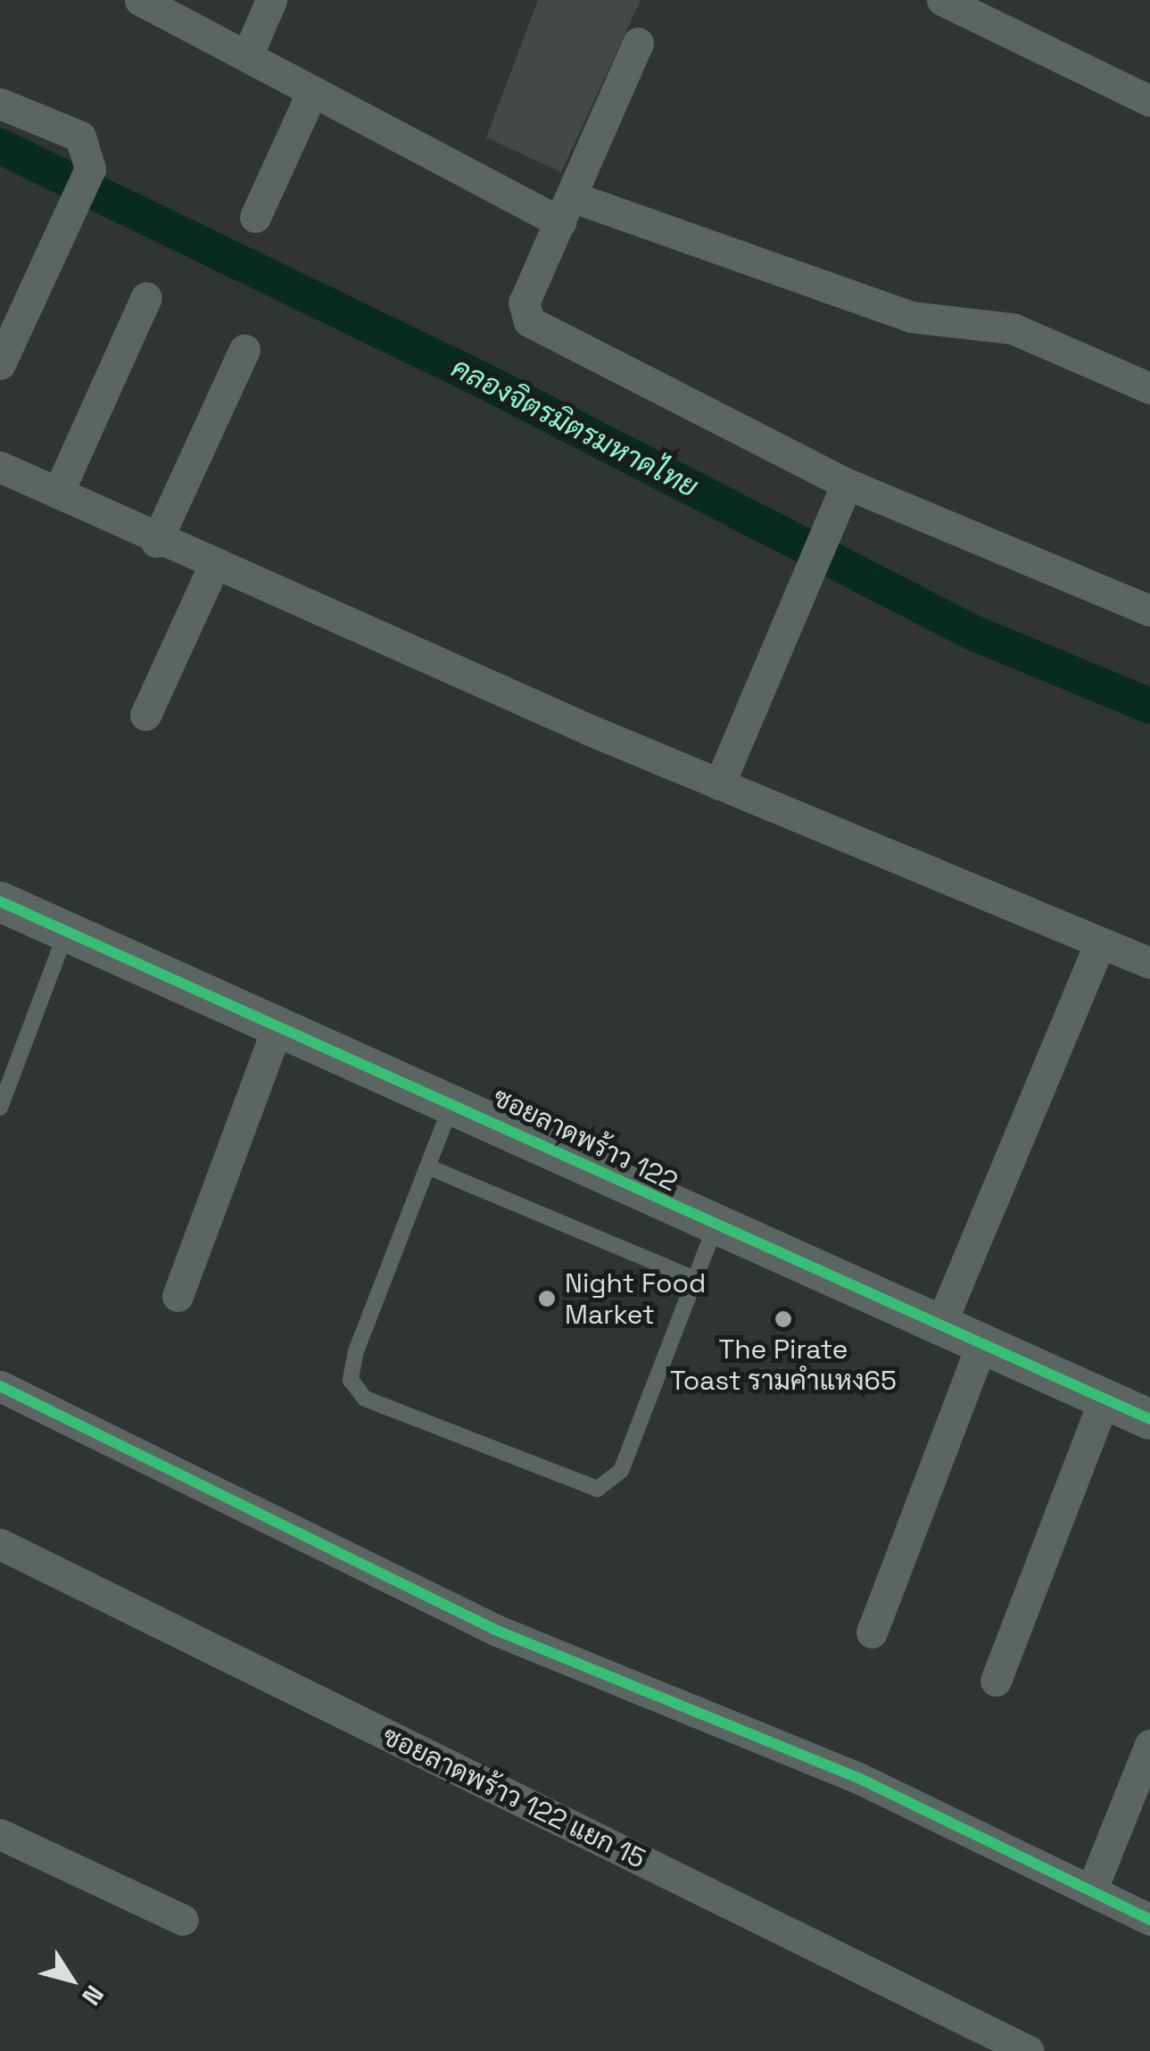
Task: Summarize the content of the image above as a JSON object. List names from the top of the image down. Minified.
{"streets":{"street":["ซอยลาดพร้าว 122","ซอยลาดพร้าว 122 แยก 15"]},"water":["คลองจิตรมิตรมหาดไทย"],"places":["Night Food Market","The Pirate Toast รามคำแหง65"],"north":"bottom right"}
